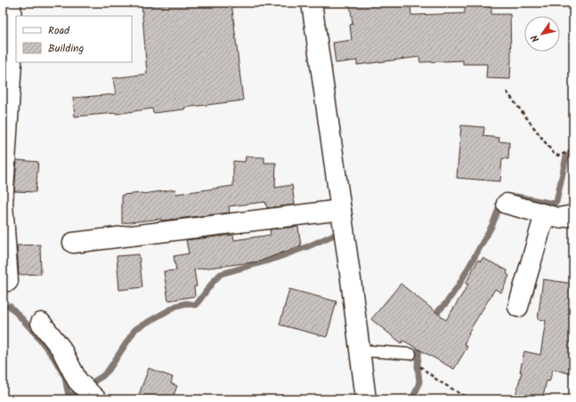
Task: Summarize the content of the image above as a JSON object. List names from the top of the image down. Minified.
{"legend":["Road","Building"],"north":"bottom left"}
